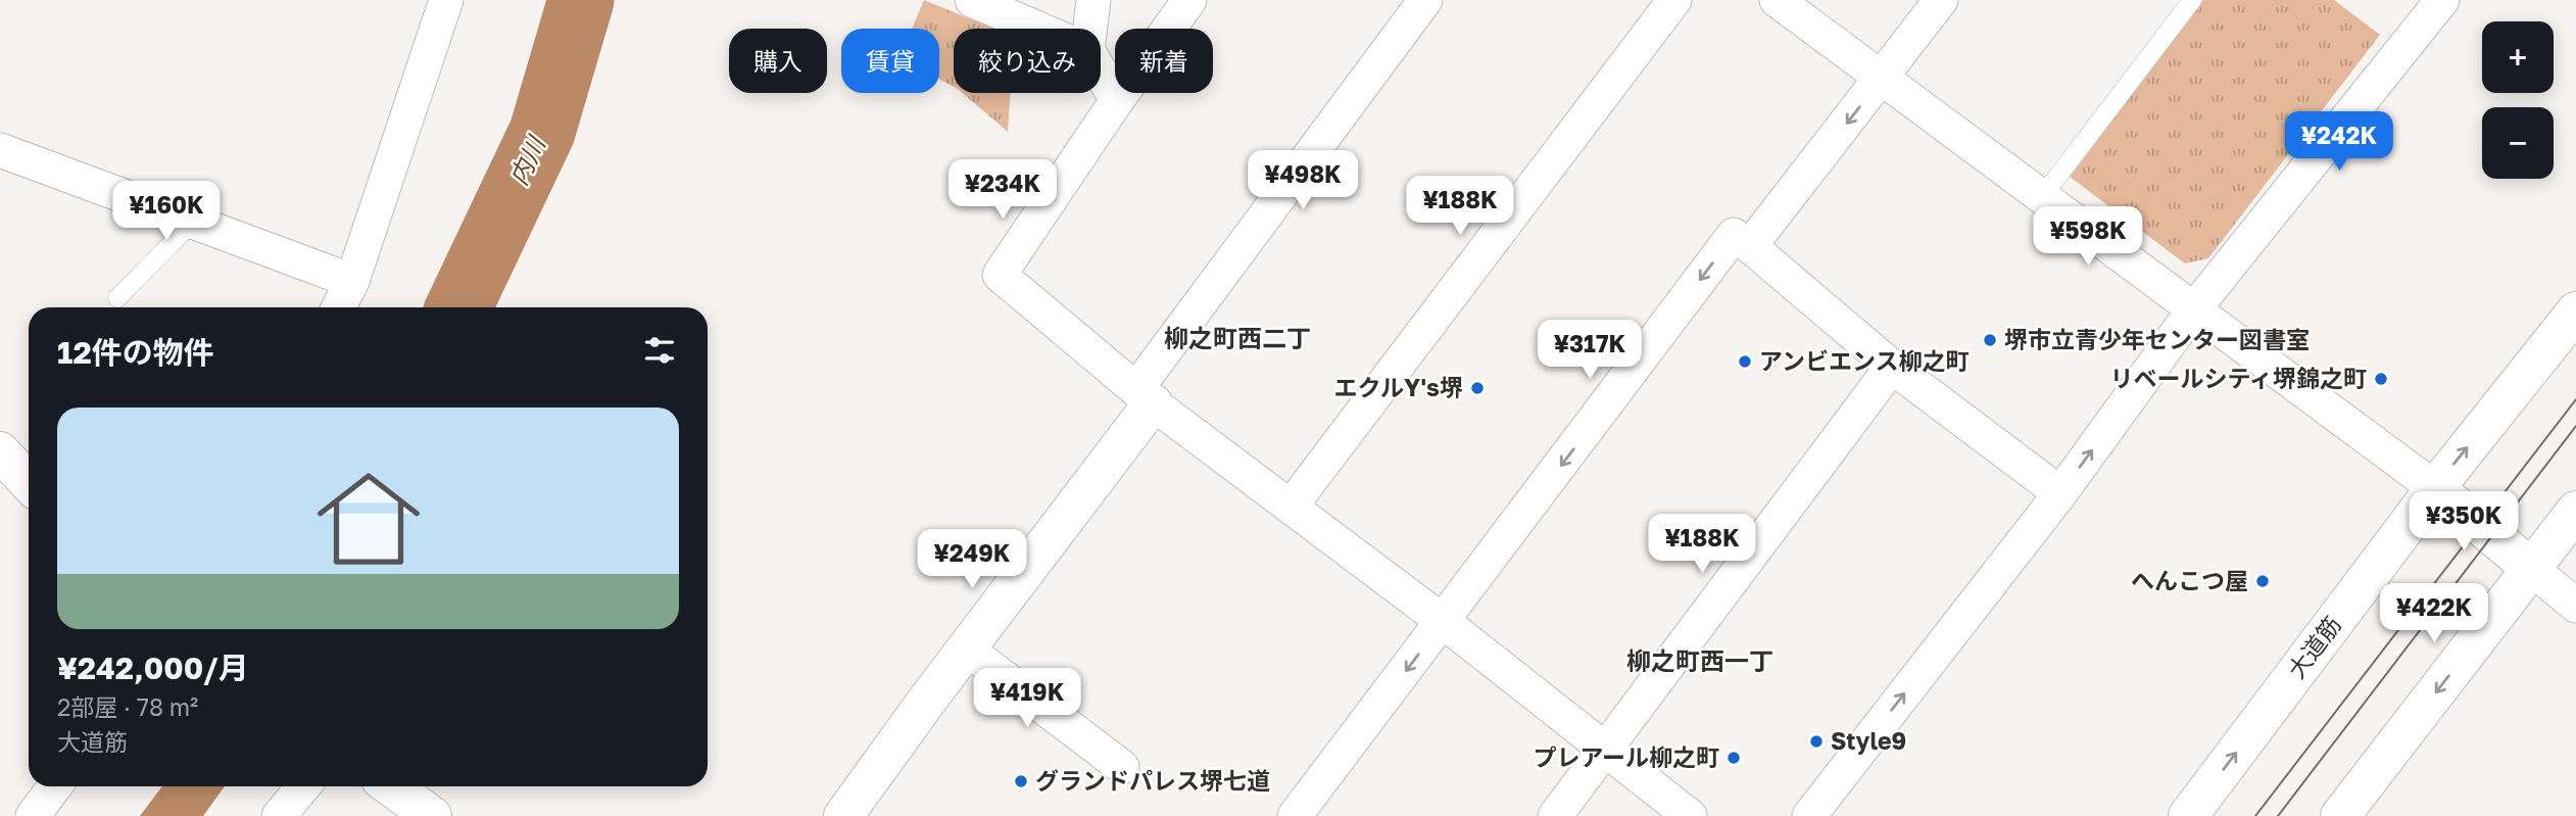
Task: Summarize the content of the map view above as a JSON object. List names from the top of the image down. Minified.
{"streets":{"street":["大道筋"]},"districts":["柳之町西二丁","柳之町西一丁"],"water":["内川"],"places":["堺市立青少年センター図書室","アンビエンス柳之町","リベールシティ堺錦之町","エクルY's堺","へんこつ屋","Style9","プレアール柳之町","グランドパレス堺七道"],"page":{"map_buttons":["+","−"],"chip":["購入","賃貸","絞り込み","新着"],"price":["¥242K","¥498K","¥234K","¥188K","¥160K","¥598K","¥317K","¥350K","¥188K","¥249K","¥422K","¥419K"],"heading":"12件の物件","list":[{"name":"¥242,000/月","note":"2部屋 · 78 m² · 大道筋"}]}}
